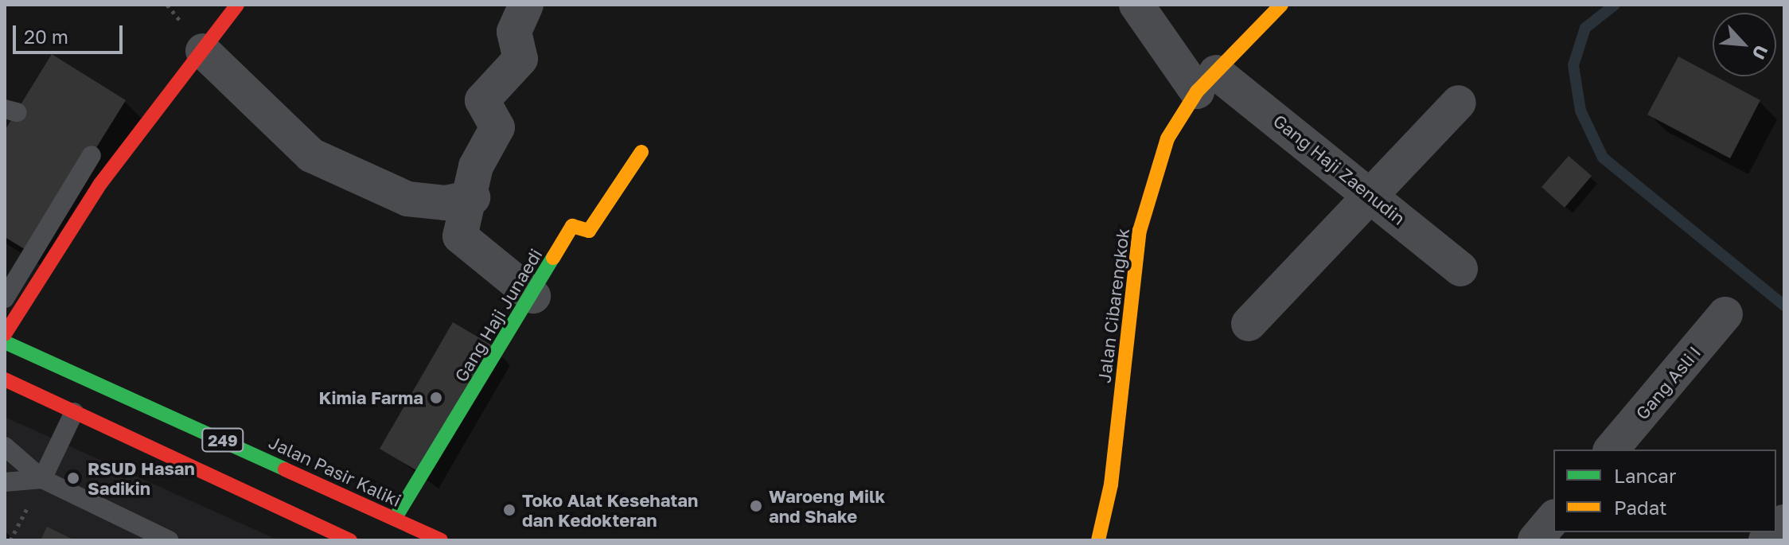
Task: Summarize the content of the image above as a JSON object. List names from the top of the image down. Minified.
{"streets":{"street":["Gang Haji Zaenudin","Jalan Cibarengkok","Gang Haji Junaedi","Gang Asli I","249","Jalan Pasir Kaliki"]},"crossings":[["Gang Haji Zaenudin","Jalan Cibarengkok"],["Gang Haji Junaedi","Jalan Pasir Kaliki"]],"places":["Kimia Farma","RSUD Hasan Sadikin","Waroeng Milk and Shake","Toko Alat Kesehatan dan Kedokteran"],"legend":["Lancar","Padat"],"scale_bar":"20 m","north":"bottom right"}
